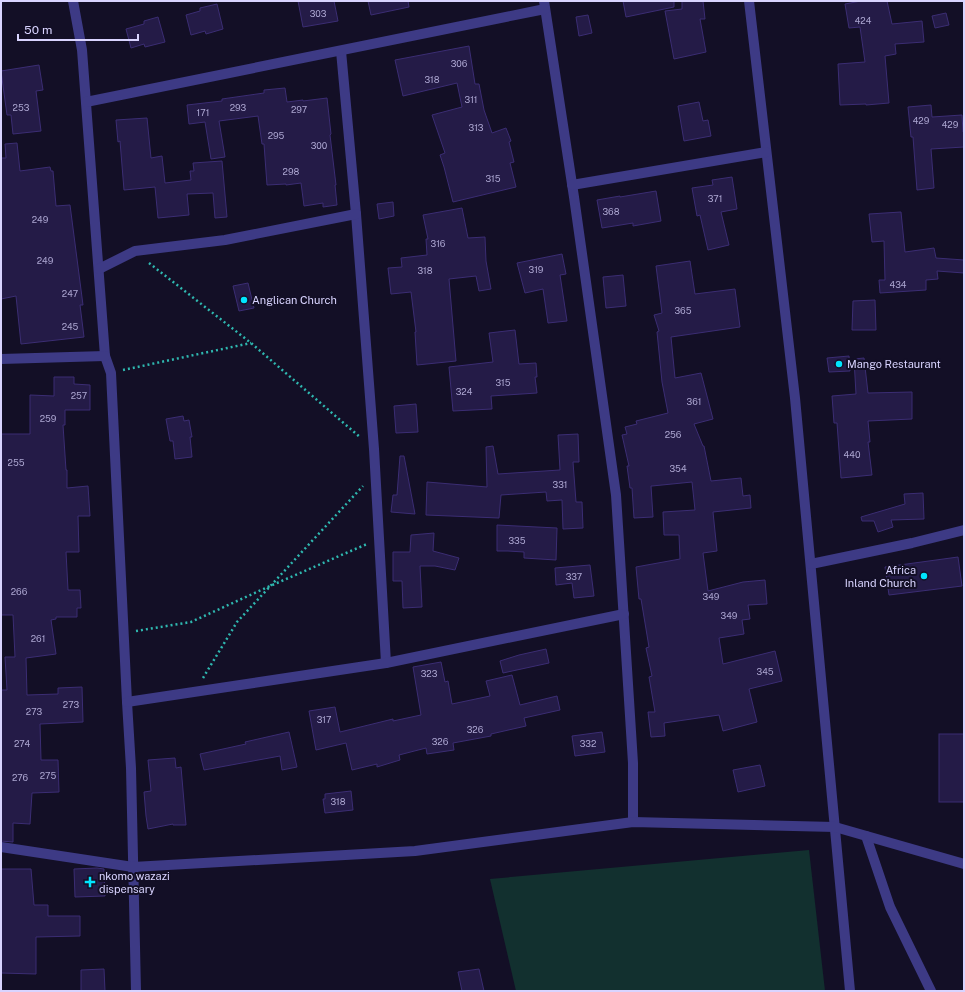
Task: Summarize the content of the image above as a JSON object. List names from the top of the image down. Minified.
{"places":{"other":["Anglican Church","Mango Restaurant","Africa Inland Church"],"health":["nkomo wazazi dispensary"]},"house_numbers":["303","424","306","318","311","253","293","297","171","429","429","313","295","300","298","315","371","368","249","316","249","319","318","434","247","365","245","315","324","257","361","259","256","440","255","354","331","335","337","266","349","349","261","345","323","273","273","317","326","326","274","332","275","276","318"],"scale_bar":"50 m"}
